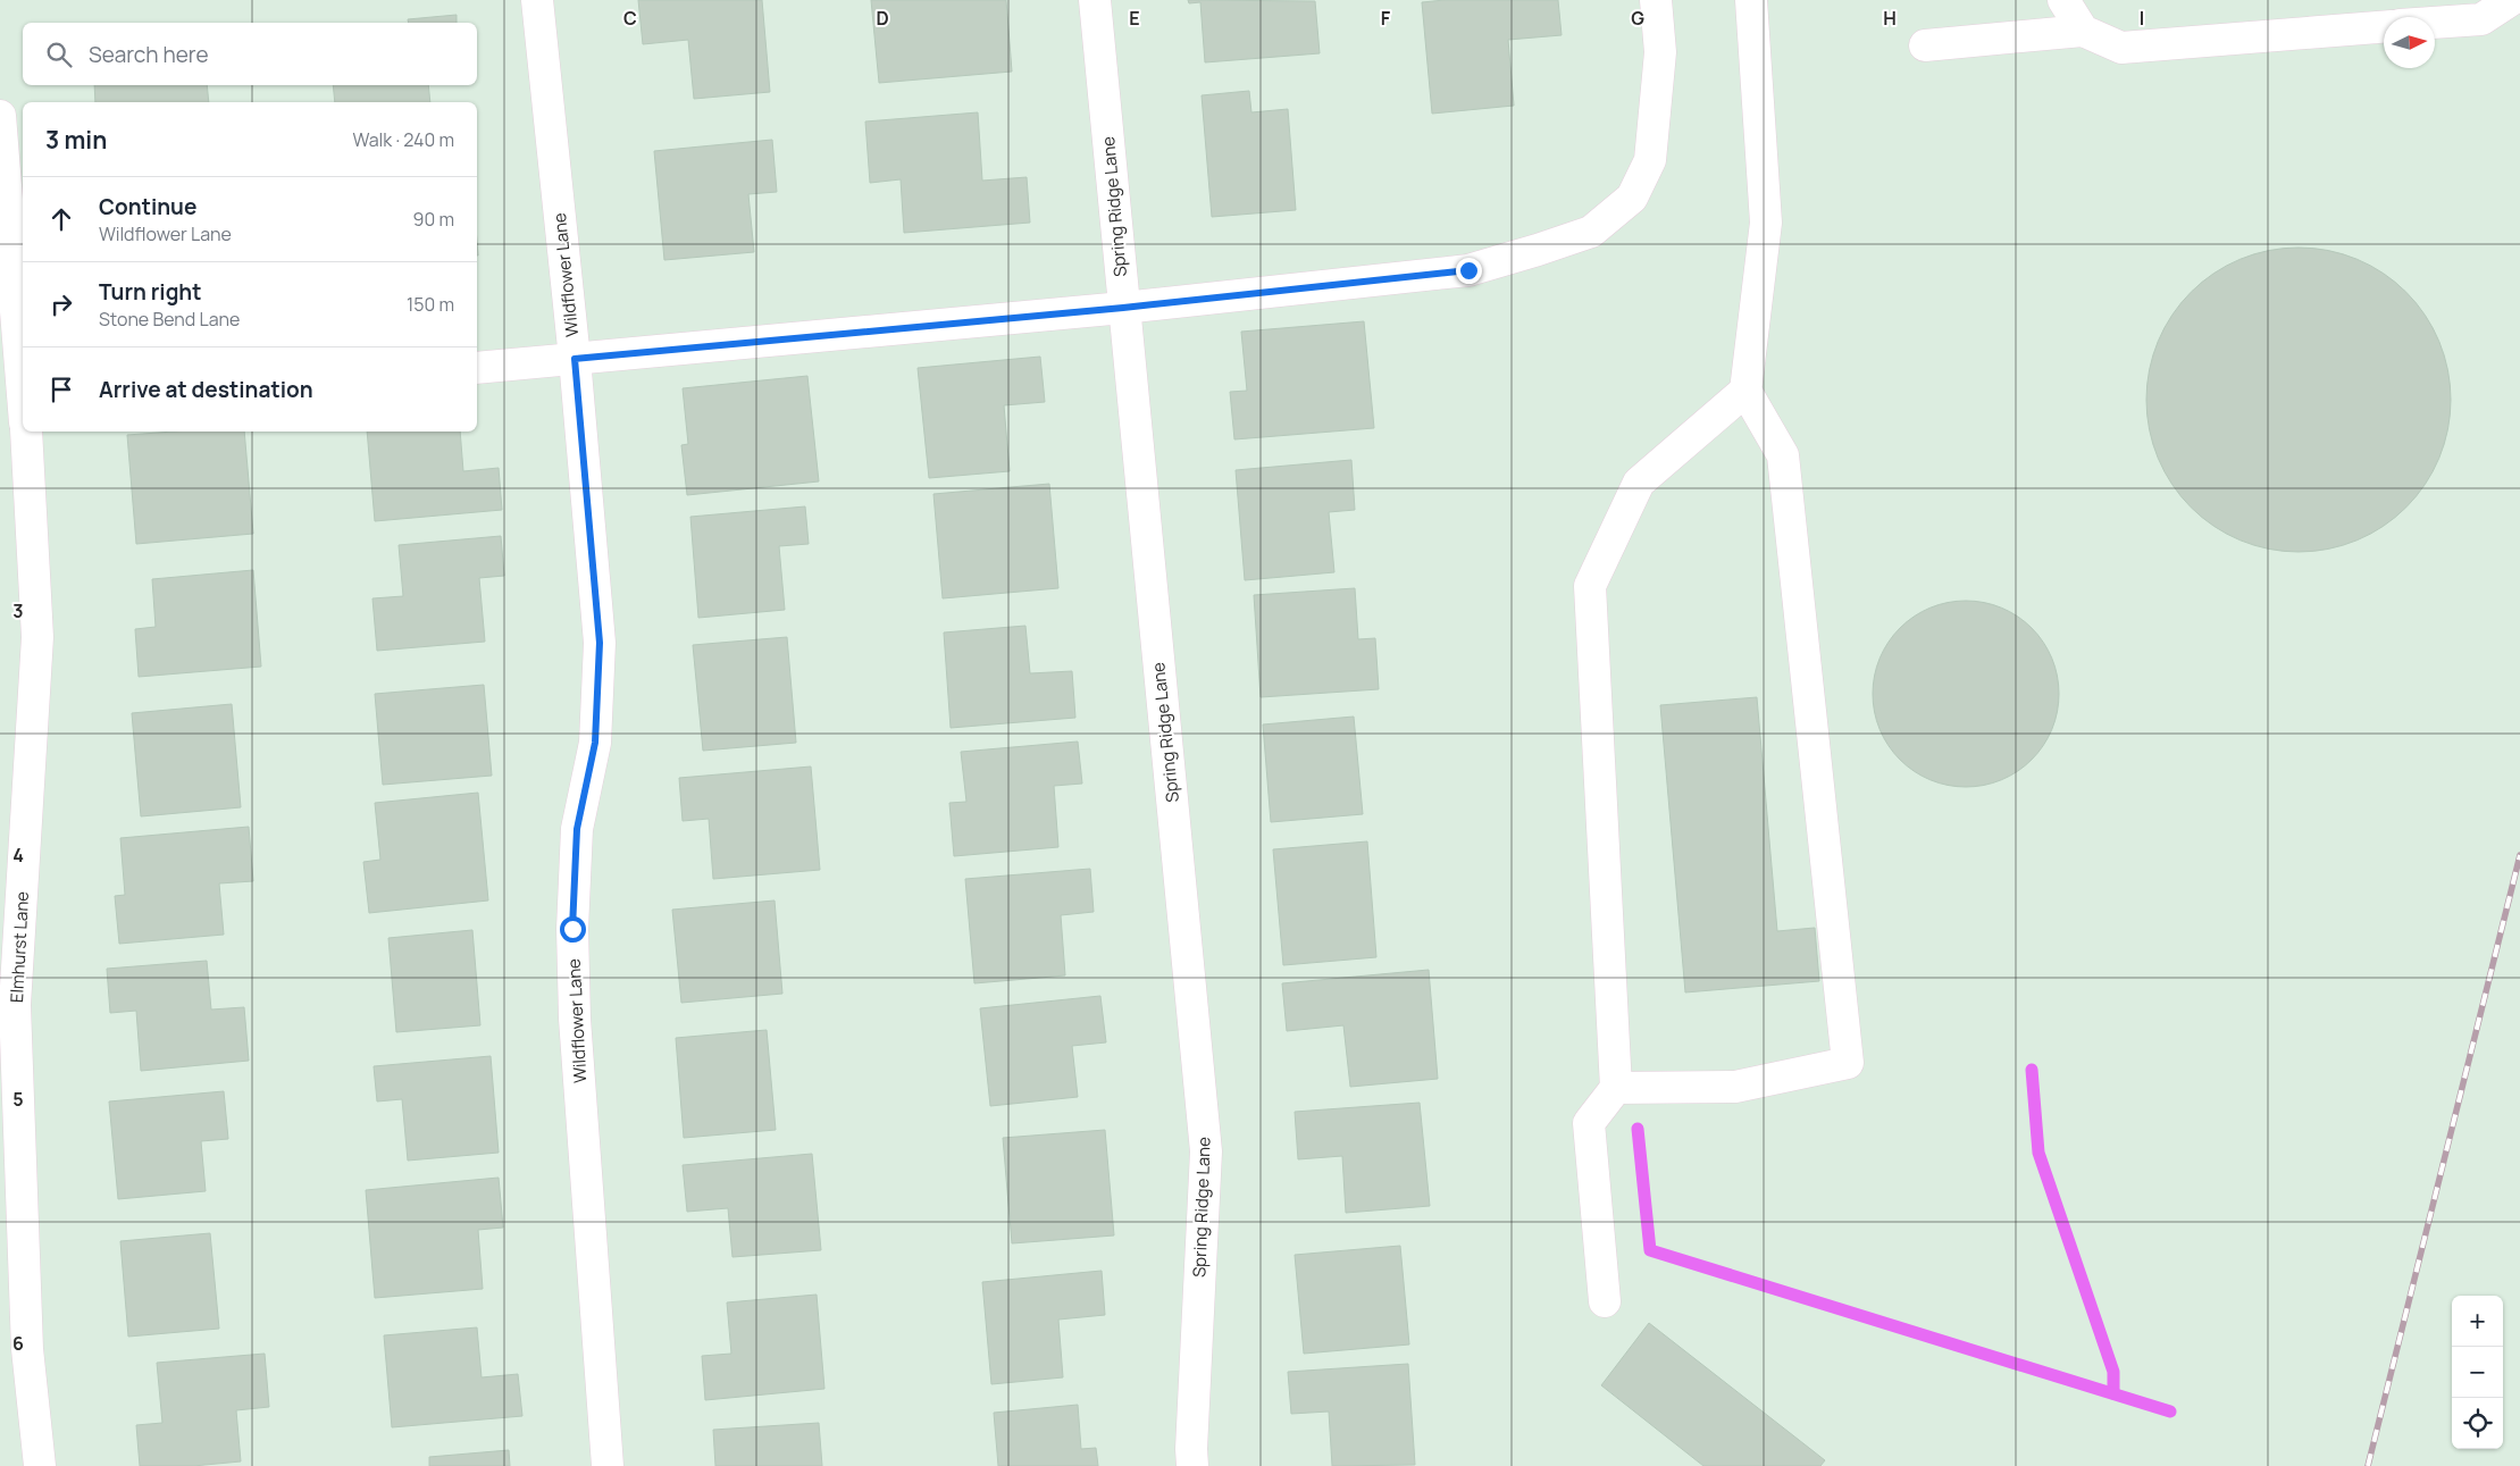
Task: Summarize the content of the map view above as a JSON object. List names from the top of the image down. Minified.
{"streets":{"street":["Spring Ridge Lane","Wildflower Lane","Elmhurst Lane"]},"north":"right","page":{"search":"Search here","heading":["3 min","Walk · 240 m"],"list":[["Continue","Wildflower Lane","90 m"],["Turn right","Stone Bend Lane","150 m"],"Arrive at destination"],"map_buttons":["+","−"]},"grid":{"columns":["C","D","E","F","G","H","I"],"rows":["3","4","5","6"]}}
